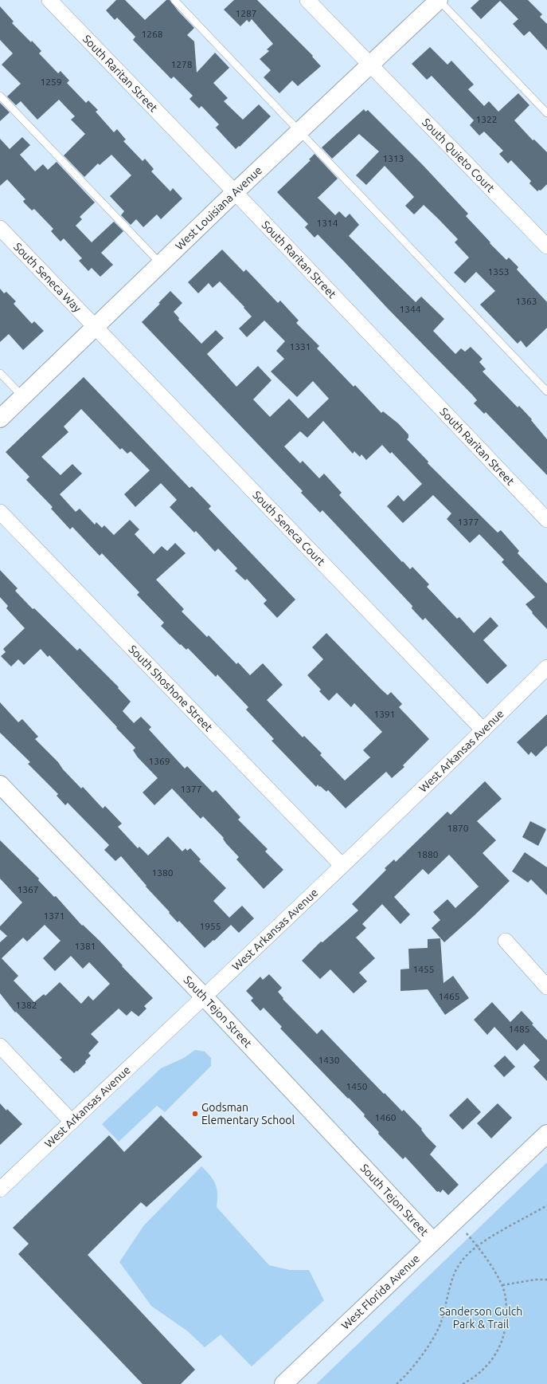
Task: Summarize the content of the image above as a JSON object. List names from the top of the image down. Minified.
{"streets":{"street":["South Raritan Street","South Quieto Court","West Louisiana Avenue","South Seneca Way","South Seneca Court","South Shoshone Street","West Arkansas Avenue","South Tejon Street","West Florida Avenue"]},"crossings":[["South Raritan Street","West Louisiana Avenue"],["South Quieto Court","West Louisiana Avenue"],["West Louisiana Avenue","South Seneca Way"],["West Louisiana Avenue","South Seneca Court"],["South Seneca Way","South Seneca Court"],["South Seneca Court","West Arkansas Avenue"],["South Shoshone Street","West Arkansas Avenue"],["West Arkansas Avenue","South Tejon Street"],["South Tejon Street","West Florida Avenue"]],"parks":["Sanderson Gulch Park & Trail"],"places":["Godsman Elementary School"],"house_numbers":["1287","1268","1278","1259","1322","1313","1314","1353","1363","1344","1331","1377","1391","1369","1377","1870","1880","1380","1367","1371","1955","1381","1455","1465","1382","1485","1430","1450","1460"]}
